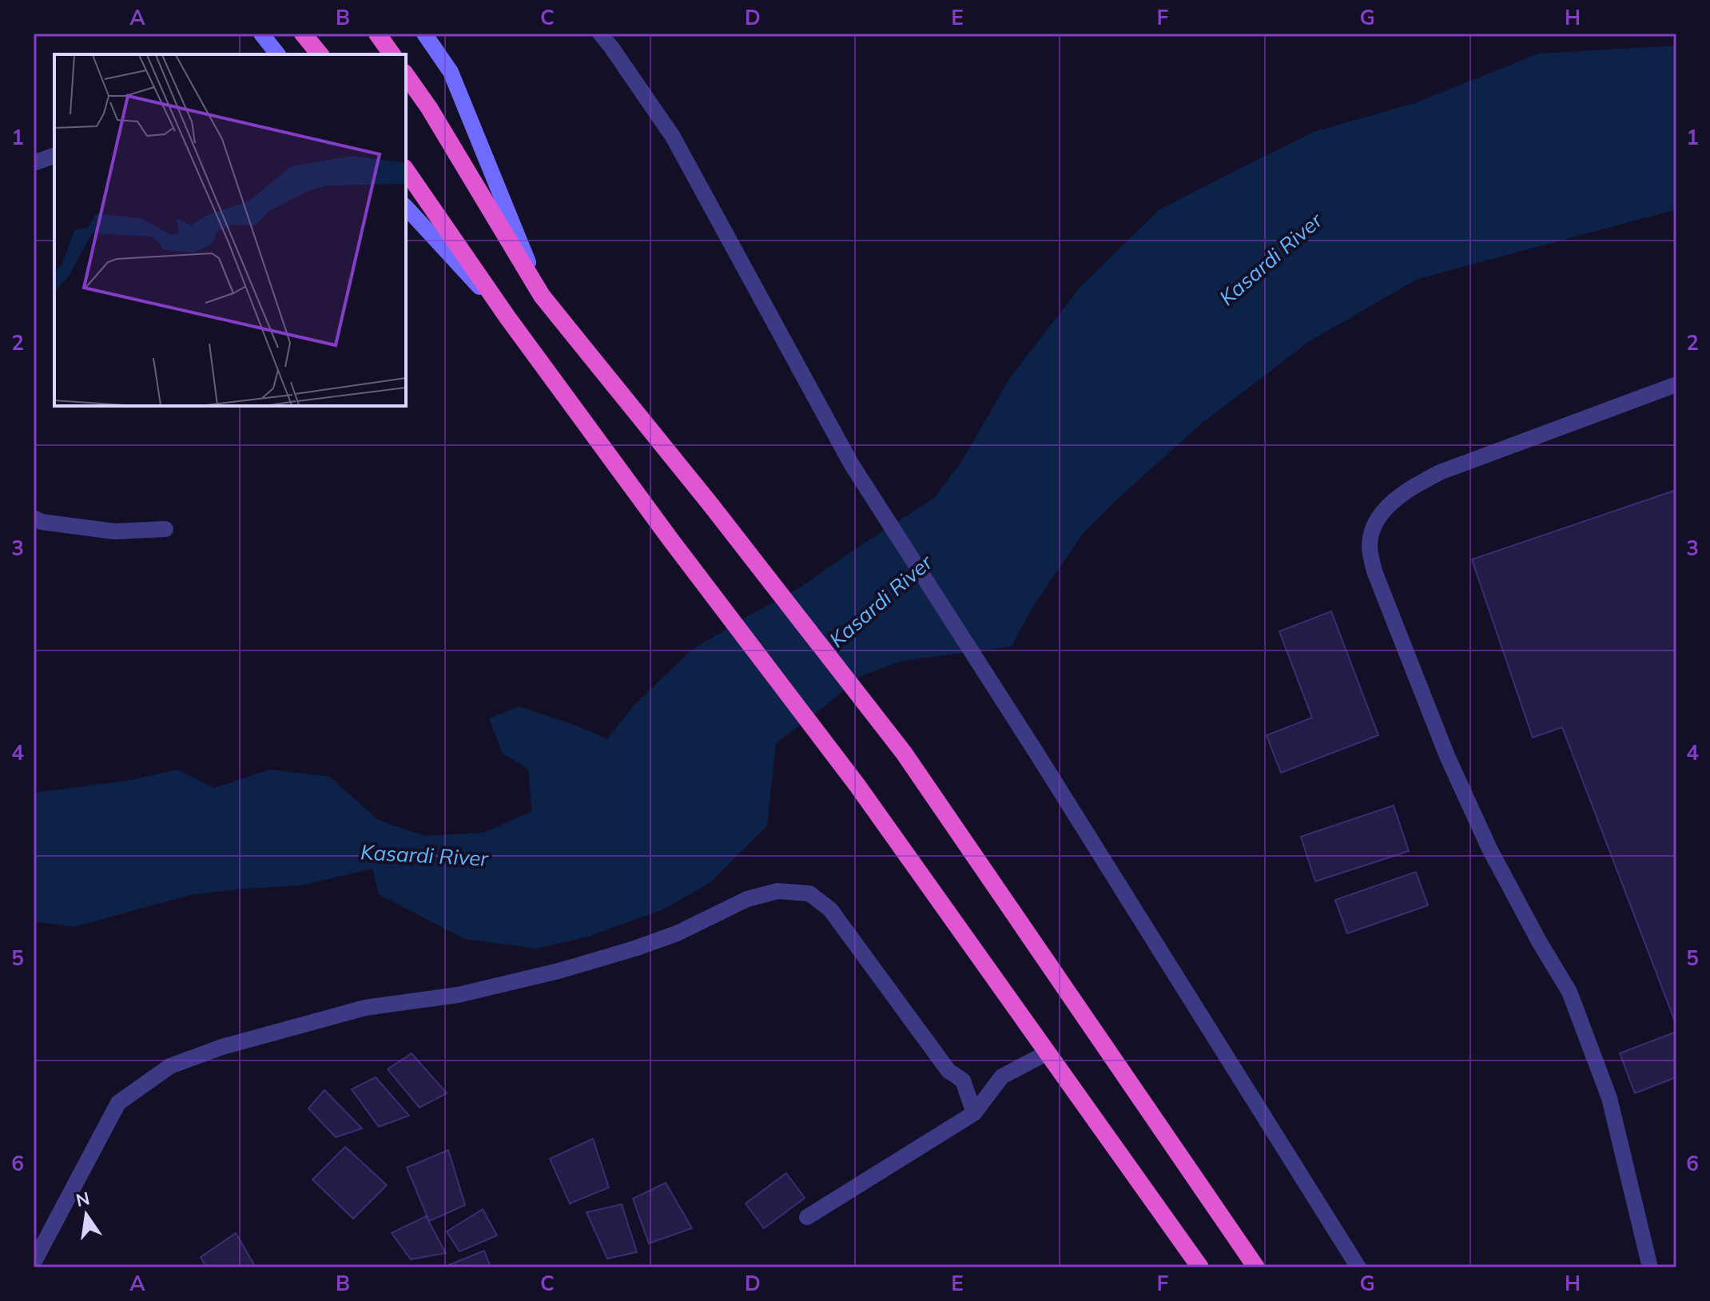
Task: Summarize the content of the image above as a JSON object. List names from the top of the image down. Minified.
{"water":["Kasardi River"],"north":"top","grid":{"columns":["A","B","C","D","E","F","G","H"],"rows":["1","2","3","4","5","6"]}}
